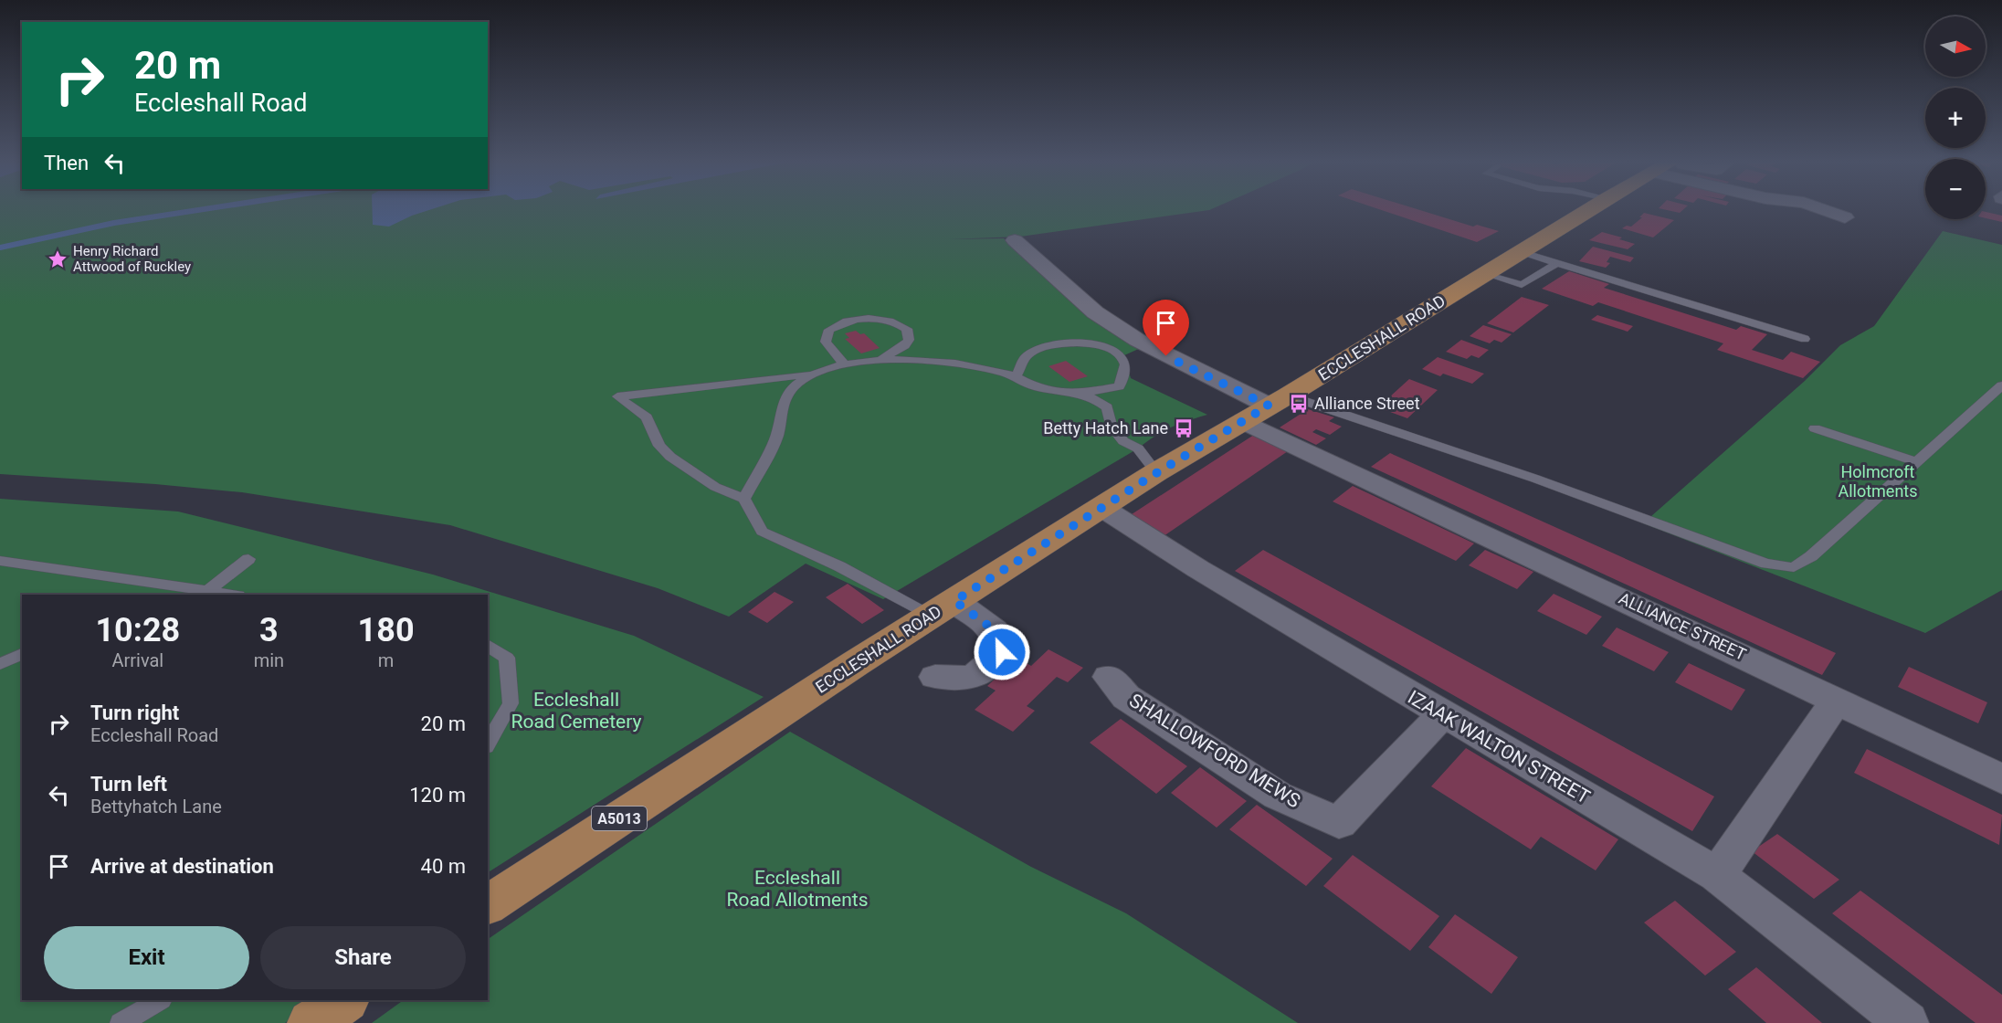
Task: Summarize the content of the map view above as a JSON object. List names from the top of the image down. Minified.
{"streets":{"main road":["ECCLESHALL ROAD","A5013"],"street":["ALLIANCE STREET","IZAAK WALTON STREET","SHALLOWFORD MEWS"]},"crossings":[["ECCLESHALL ROAD","ALLIANCE STREET"],["ECCLESHALL ROAD","IZAAK WALTON STREET"],["IZAAK WALTON STREET","SHALLOWFORD MEWS"]],"parks":["Holmcroft Allotments","Eccleshall Road Cemetery","Eccleshall Road Allotments"],"places":{"place":["Henry Richard Attwood of Ruckley"],"bus stop":["Alliance Street","Betty Hatch Lane"]},"north":"right","page":{"map_buttons":["+","−"],"turn":["20 m","Eccleshall Road"],"then":"Then","eta":["10:28","Arrival","3","min","180","m"],"list":[{"name":"Turn right","note":"Eccleshall Road","value":"20 m"},{"name":"Turn left","note":"Bettyhatch Lane","value":"120 m"},{"name":"Arrive at destination","value":"40 m"}],"buttons":["Exit","Share"]}}
